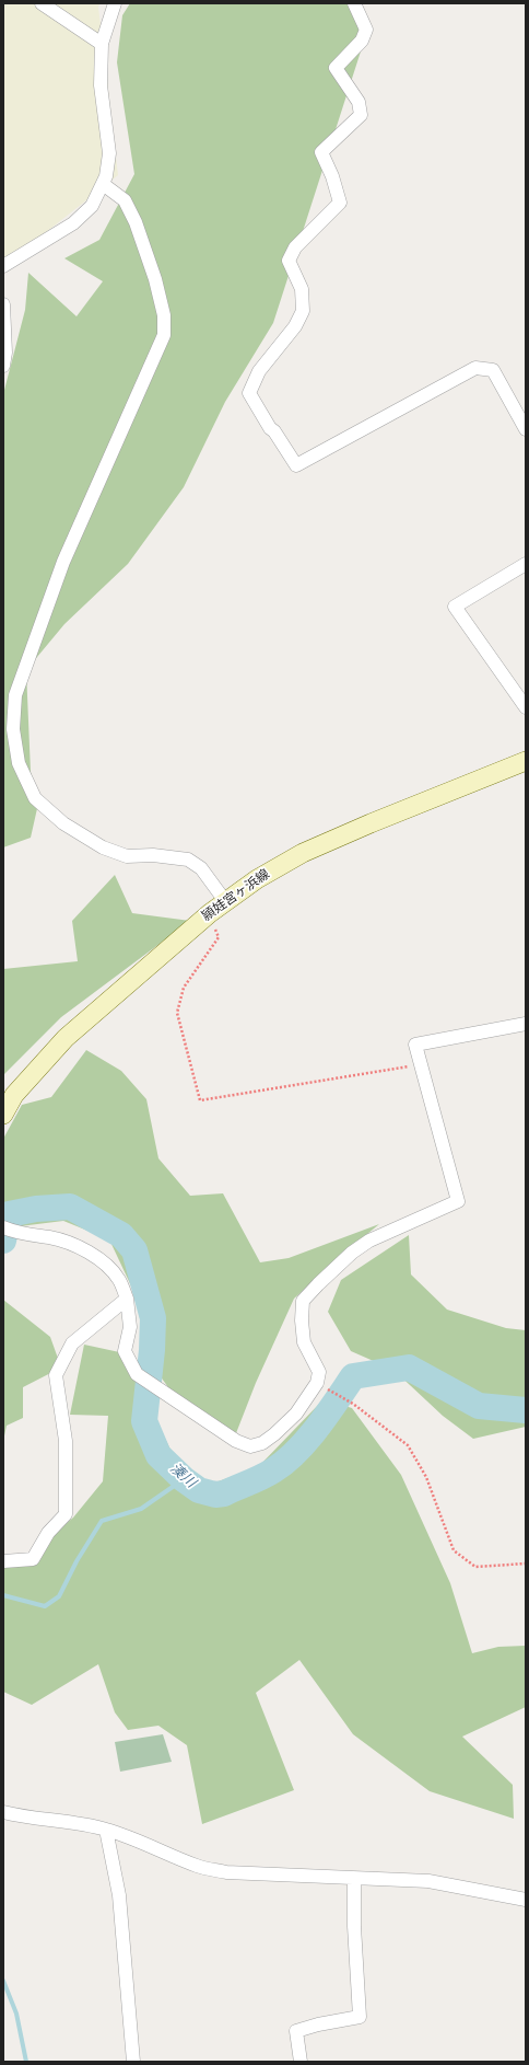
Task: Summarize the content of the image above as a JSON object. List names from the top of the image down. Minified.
{"streets":{"main road":["頴娃宮ヶ浜線"]},"water":["湊川"]}
